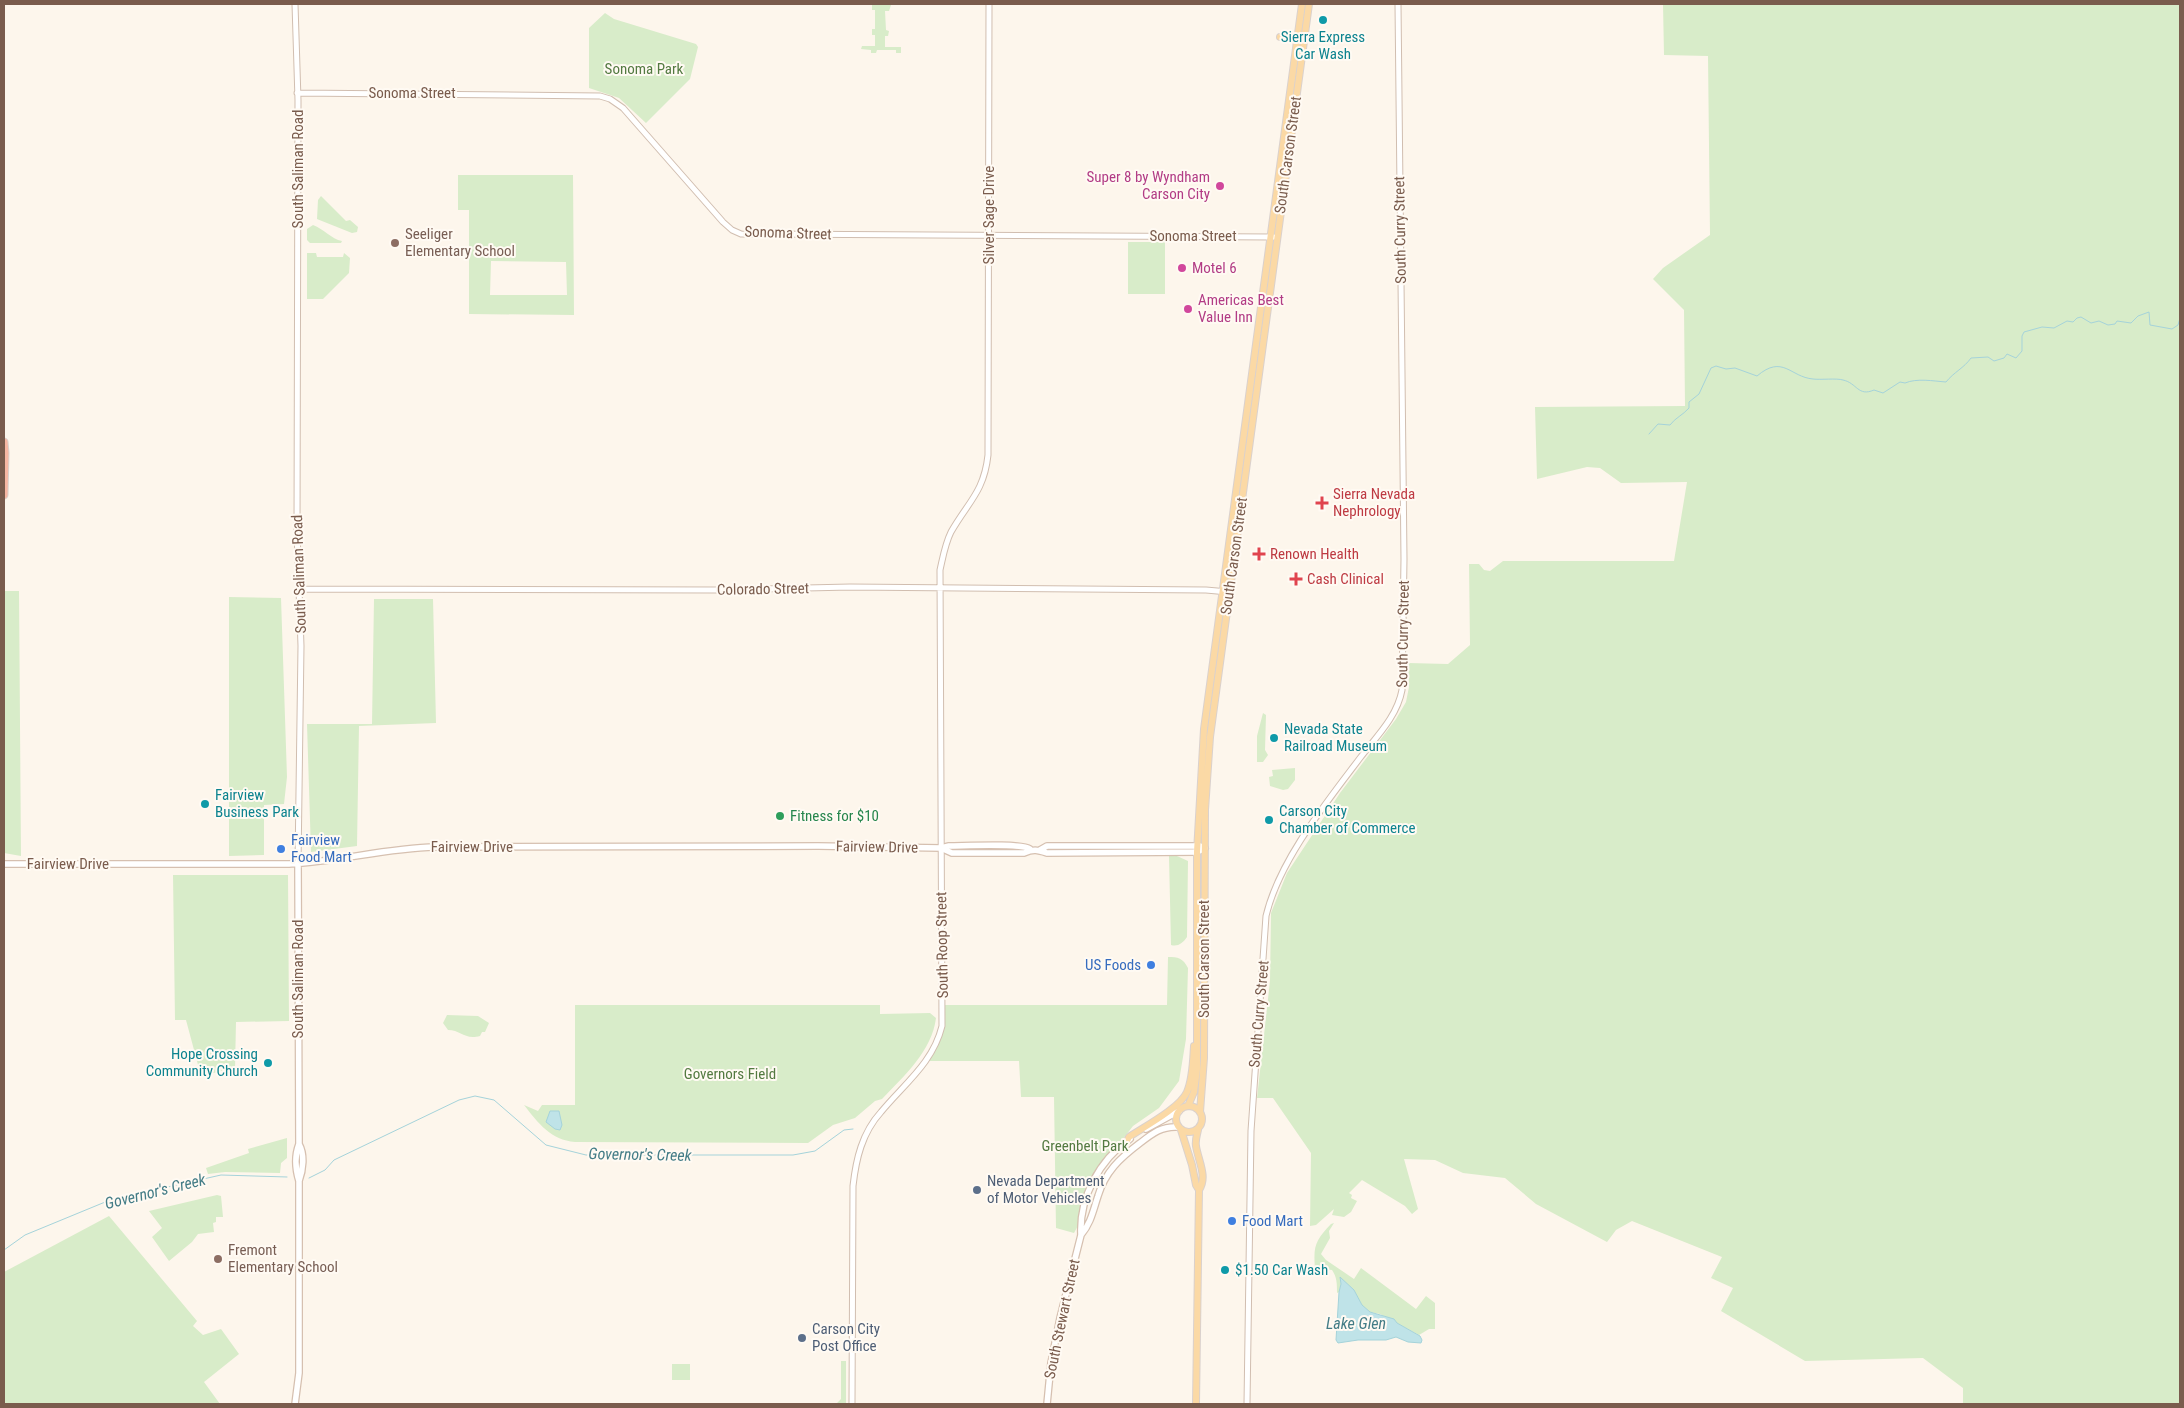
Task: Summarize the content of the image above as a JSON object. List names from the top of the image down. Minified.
{"streets":{"main road":["South Carson Street","South Saliman Road","Fairview Drive","South Stewart Street"],"street":["Sonoma Street","Silver Sage Drive","South Curry Street","Colorado Street","South Roop Street"]},"crossings":[["Sonoma Street","South Carson Street"],["Sonoma Street","South Saliman Road"],["Sonoma Street","Silver Sage Drive"],["South Carson Street","Colorado Street"],["South Carson Street","Fairview Drive"],["South Carson Street","South Stewart Street"],["South Saliman Road","Colorado Street"],["South Saliman Road","Fairview Drive"],["Silver Sage Drive","South Roop Street"],["Colorado Street","South Roop Street"],["Fairview Drive","South Roop Street"]],"water":["Governor's Creek","Lake Glen"],"parks":["Sonoma Park","Governors Field","Greenbelt Park"],"places":{"other":["Sierra Express Car Wash","Super 8 by Wyndham Carson City","Seeliger Elementary School","Motel 6","Americas Best Value Inn","Nevada State Railroad Museum","Fairview Business Park","Fitness for $10","Carson City Chamber of Commerce","Fairview Food Mart","US Foods","Hope Crossing Community Church","Nevada Department of Motor Vehicles","Food Mart","Fremont Elementary School","$1.50 Car Wash","Carson City Post Office"],"health":["Sierra Nevada Nephrology","Renown Health","Cash Clinical"]}}
